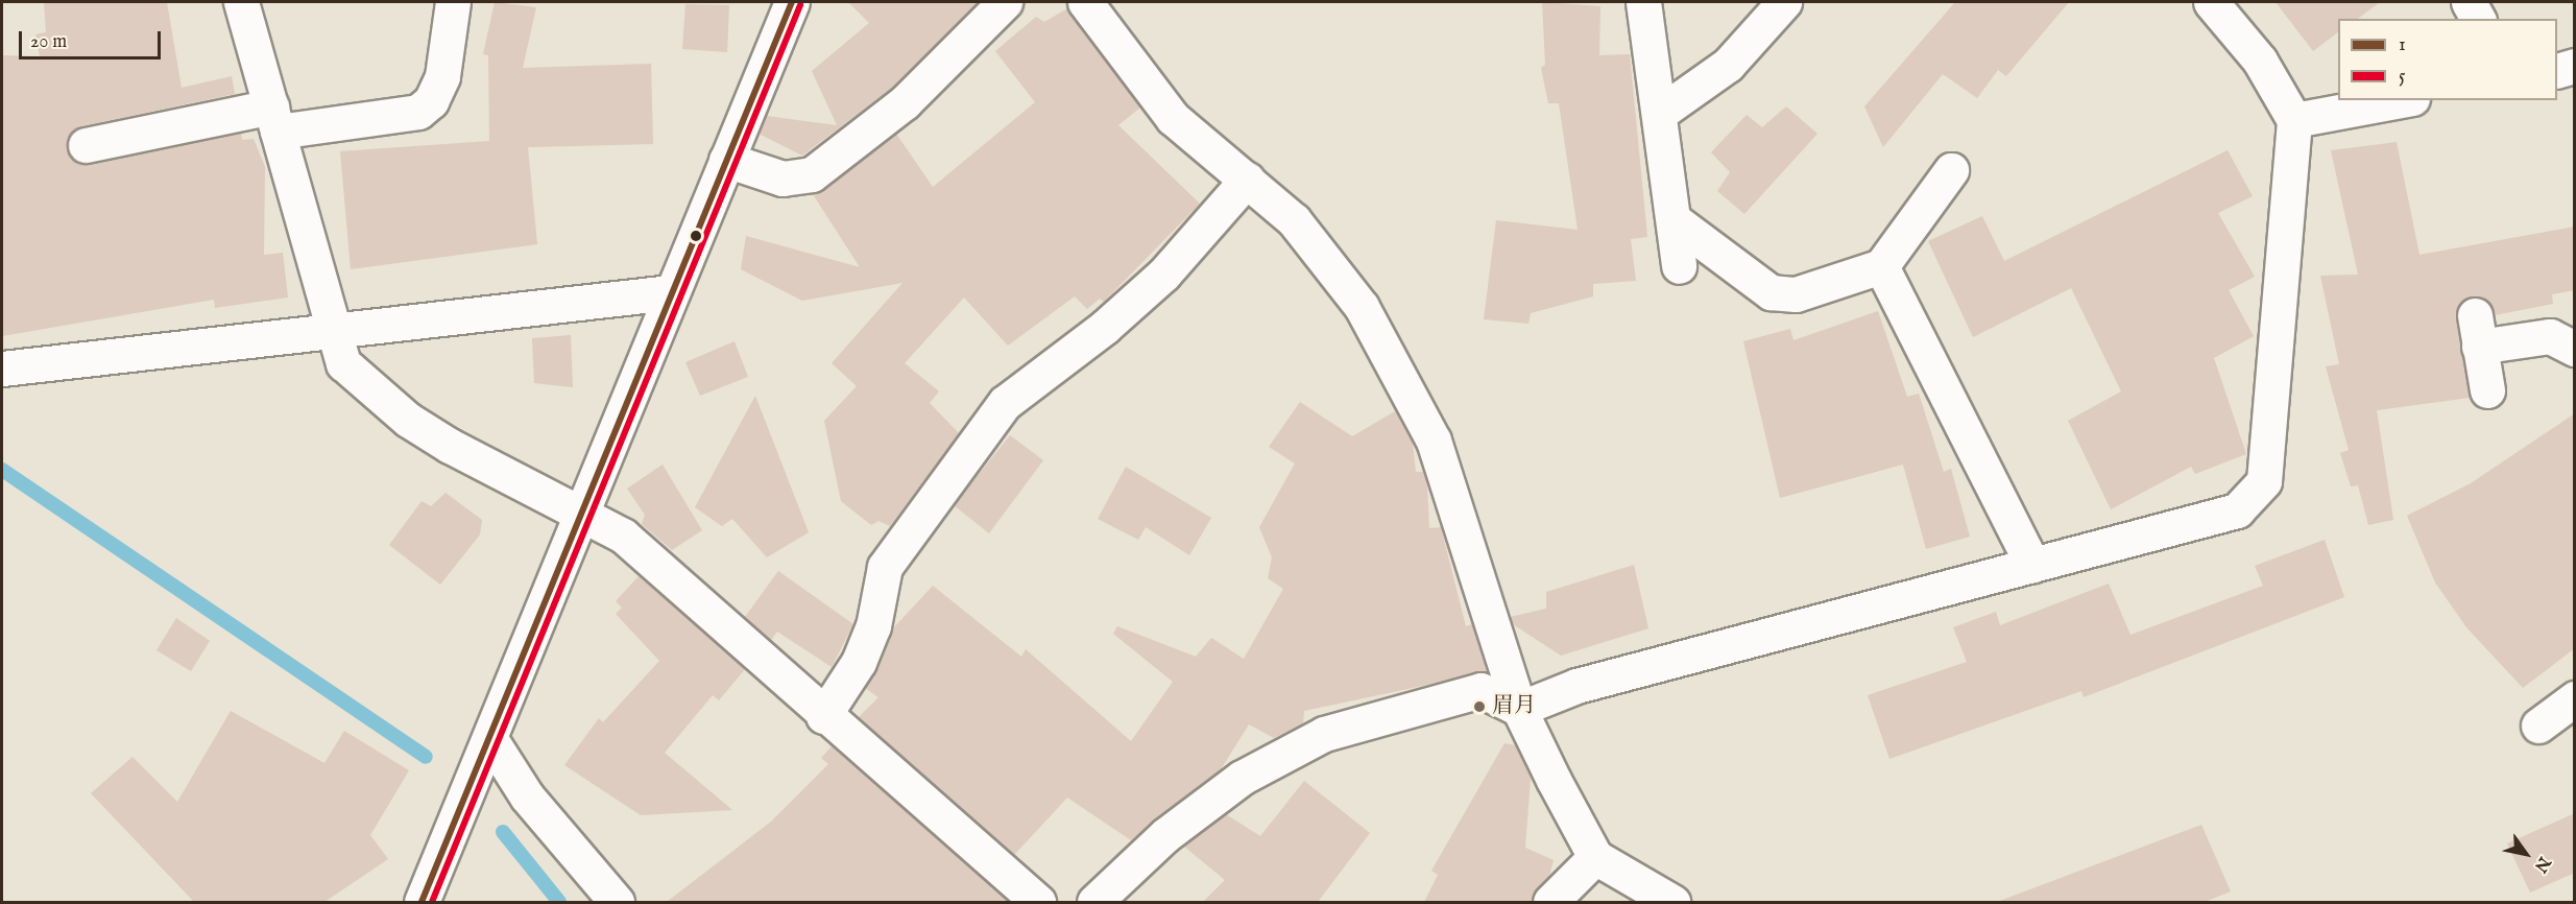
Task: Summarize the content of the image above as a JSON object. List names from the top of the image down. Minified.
{"places":["眉月"],"lines":["transit line 1","transit line 5"],"legend":["1","5"],"scale_bar":"20 m","north":"bottom right"}
